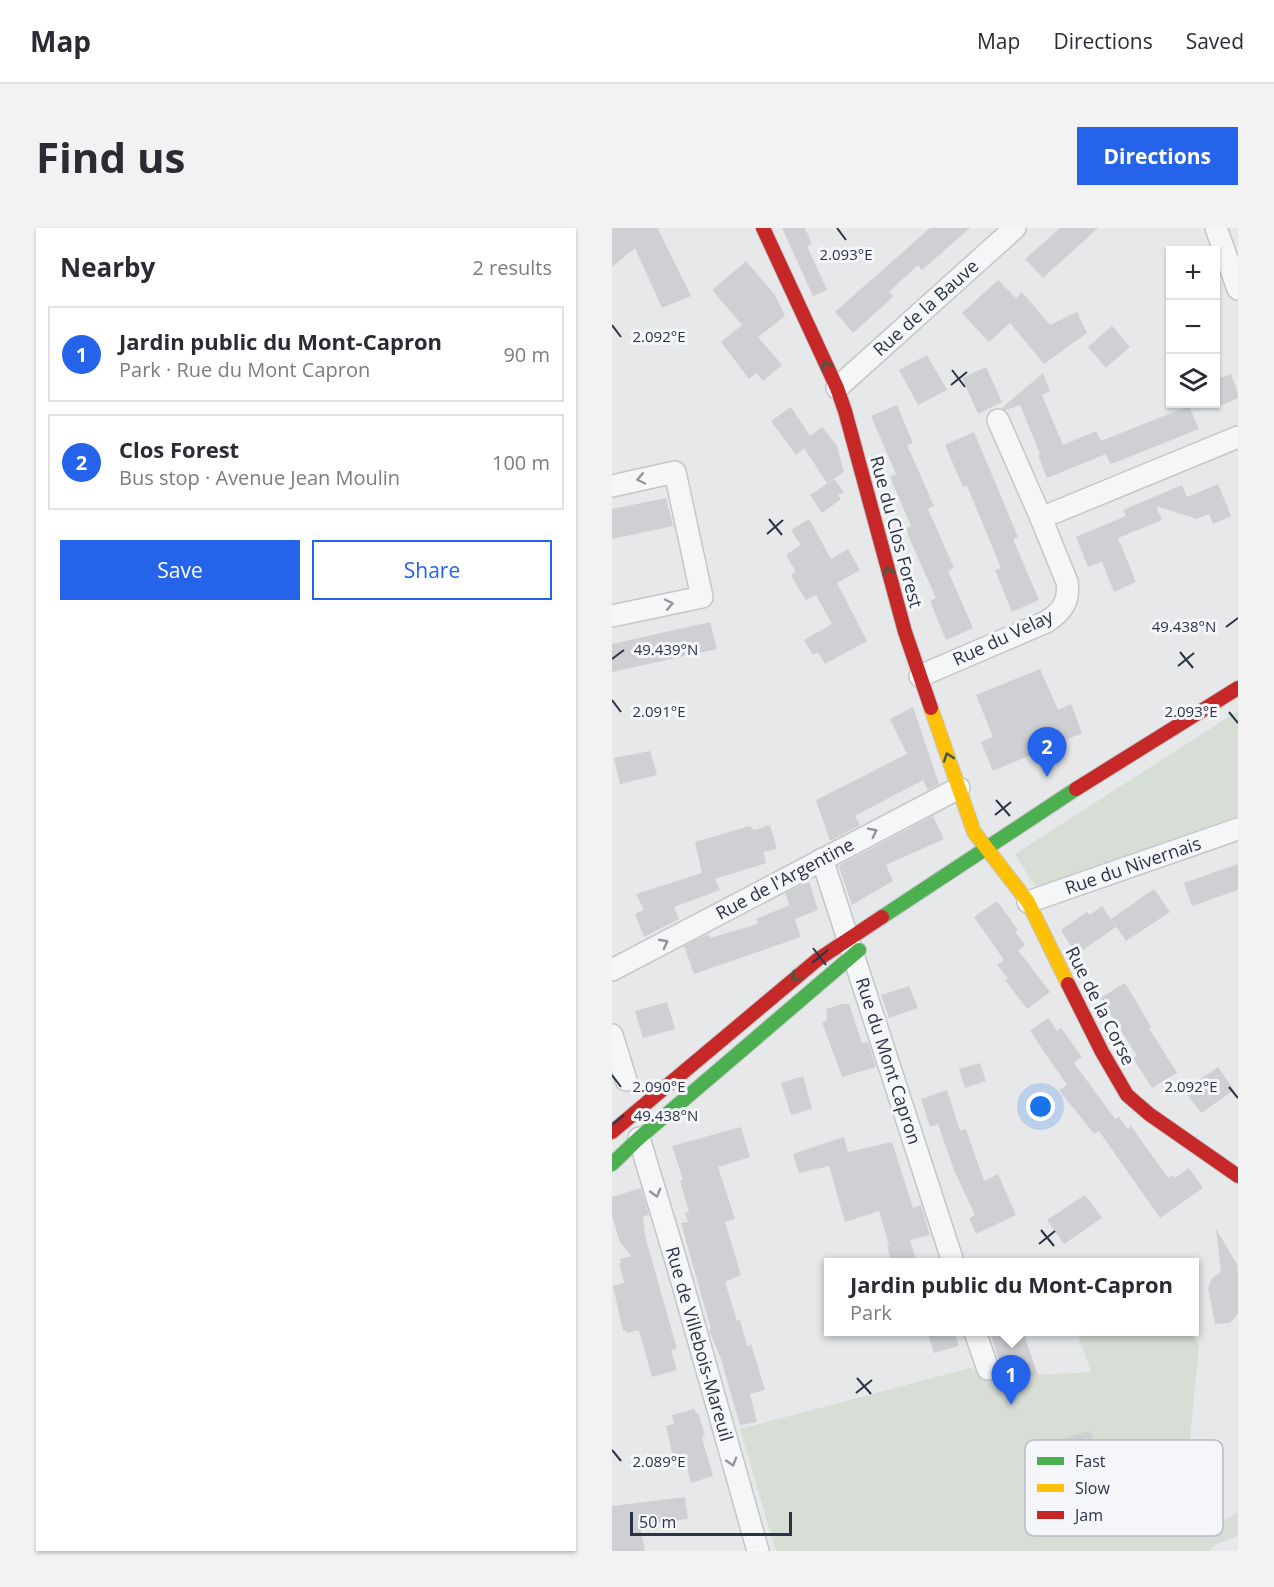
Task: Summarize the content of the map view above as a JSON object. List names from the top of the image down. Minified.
{"streets":{"street":["Rue de la Bauve","Rue du Clos Forest","Rue du Velay","Rue du Nivernais","Rue de l'Argentine","Rue de la Corse","Rue du Mont Capron","Rue de Villebois-Mareuil"]},"crossings":[["Rue de la Bauve","Rue du Clos Forest"],["Rue du Clos Forest","Rue du Velay"],["Rue du Clos Forest","Rue de l'Argentine"],["Rue du Clos Forest","Rue de la Corse"],["Rue du Nivernais","Rue de la Corse"],["Rue de l'Argentine","Rue du Mont Capron"]],"one_way":["Rue du Clos Forest","Rue de Villebois-Mareuil"],"legend":["Fast","Slow","Jam"],"scale_bar":"50 m","page":{"header":"Map","nav":["Map","Directions","Saved"],"buttons":["Directions",["Save","Share"]],"title":"Find us","heading":["Nearby","2 results"],"map_buttons":["+","−"],"list":[{"mark":"1","name":"Jardin public du Mont-Capron","note":"Park · Rue du Mont Capron","value":"90 m"},{"mark":"2","name":"Clos Forest","note":"Bus stop · Avenue Jean Moulin","value":"100 m"}],"pins":["2","1"],"popup":["Jardin public du Mont-Capron","Park"],"scale":"50 m"},"coordinates":["2.093°E","2.092°E","49.438°N","49.439°N","2.091°E","2.090°E","2.089°E"]}
